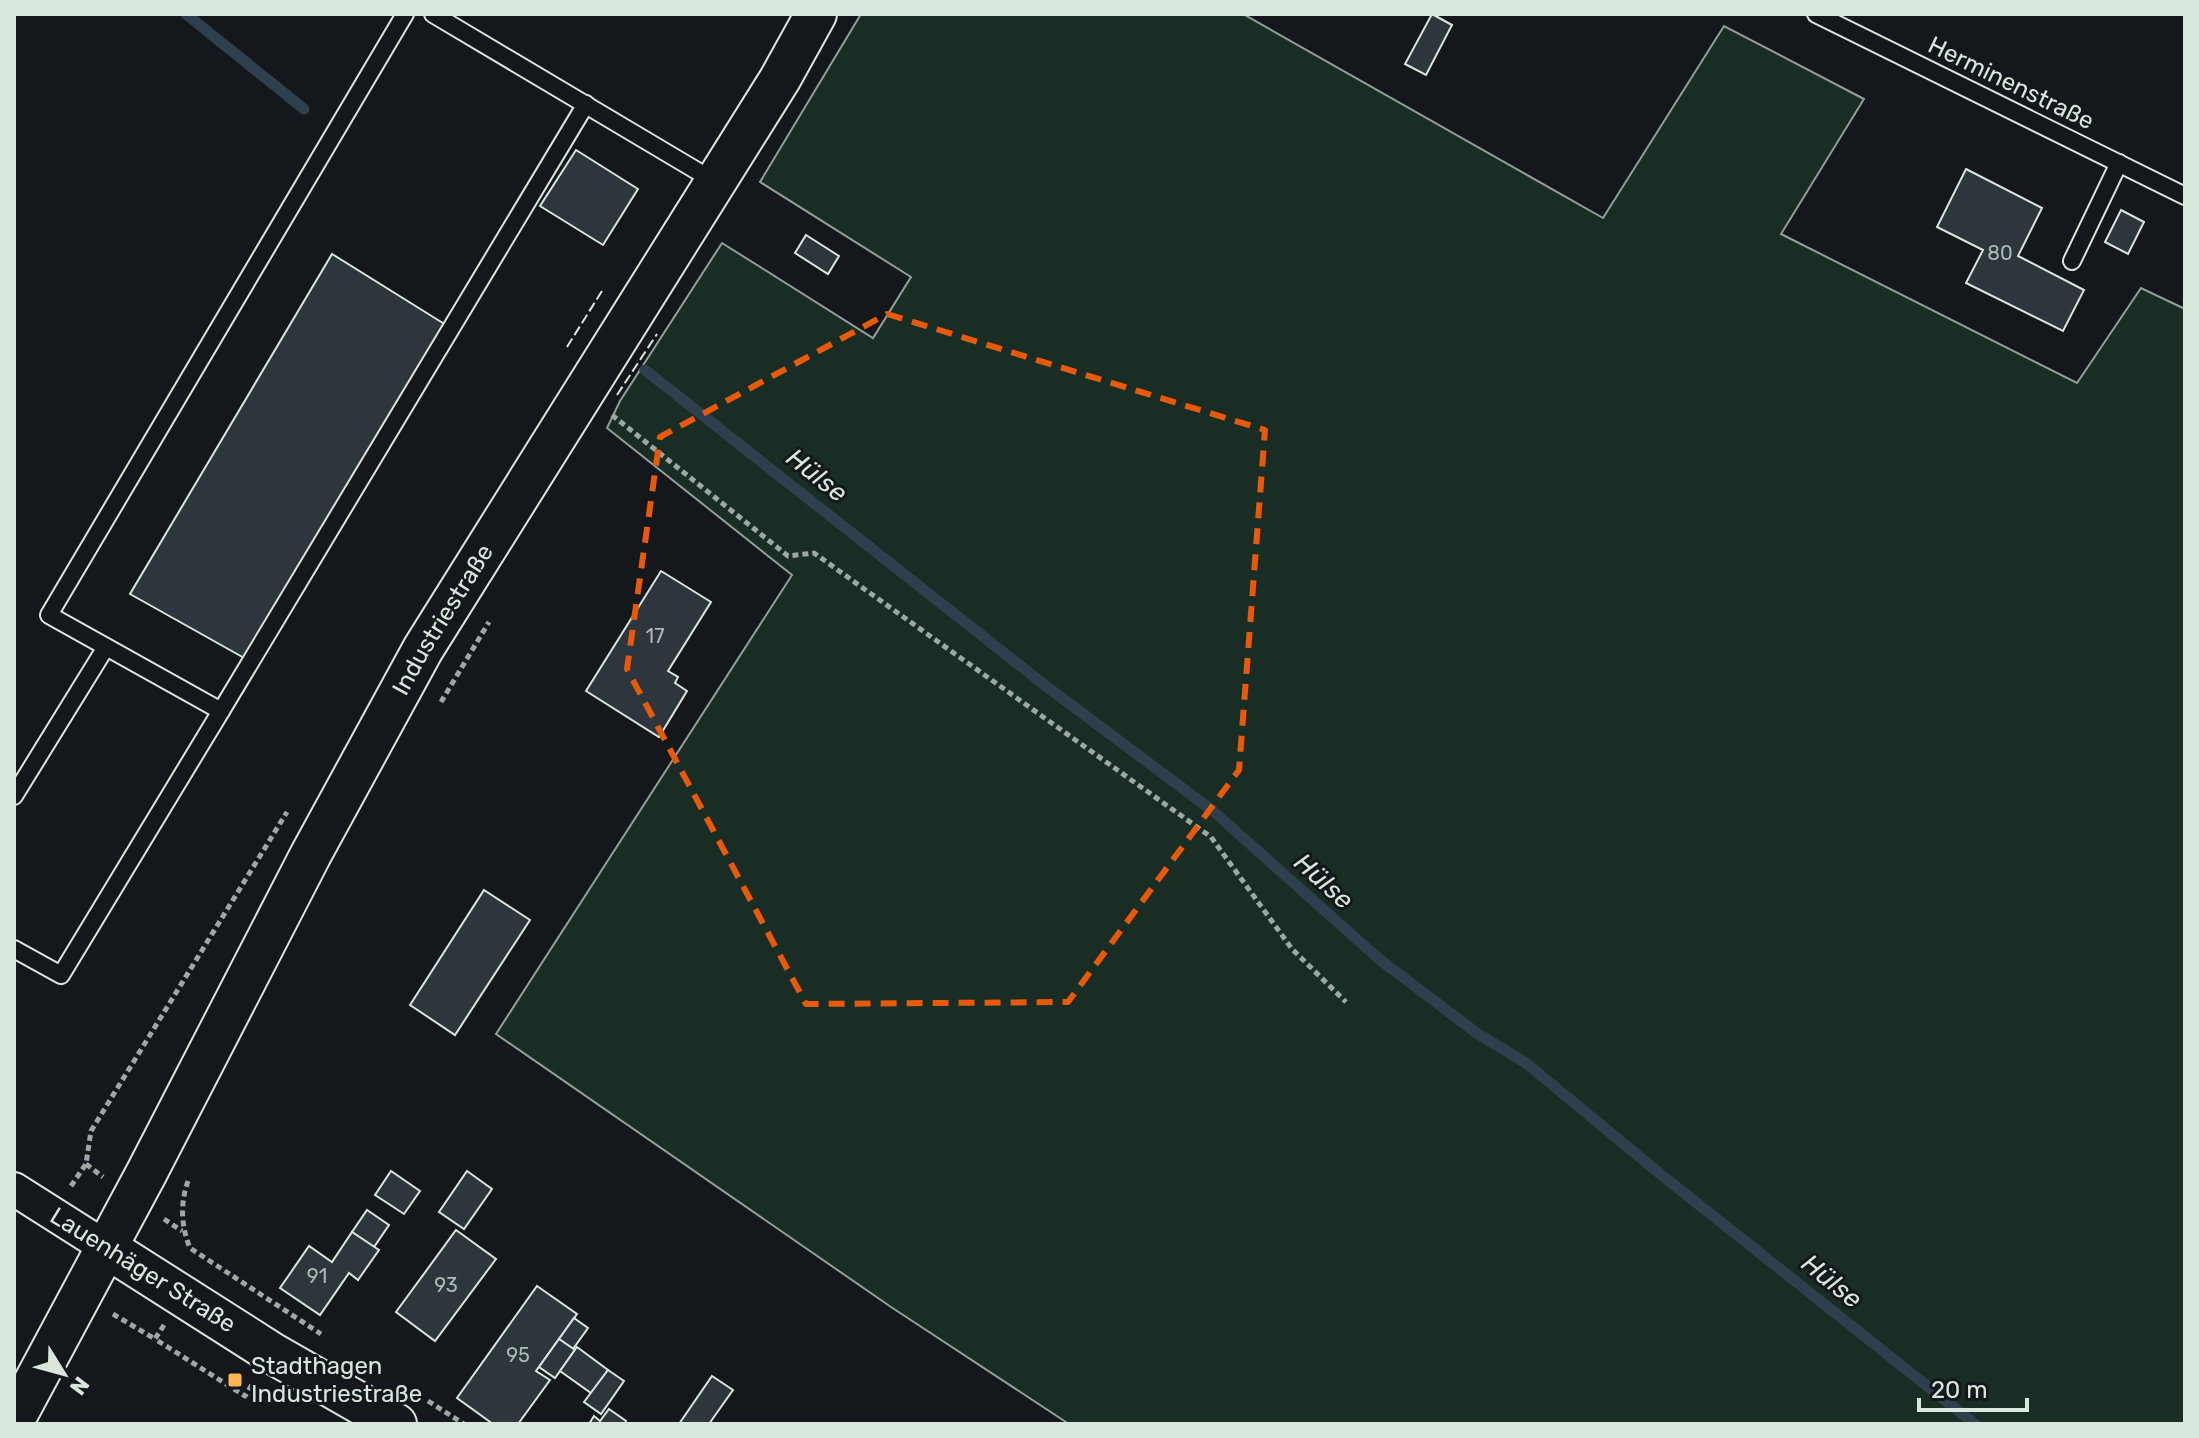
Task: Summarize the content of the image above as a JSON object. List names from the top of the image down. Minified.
{"streets":{"street":["Industriestraße","Lauenhäger Straße"],"lane":["Herminenstraße"]},"crossings":[["Industriestraße","Lauenhäger Straße"]],"water":["Hülse"],"places":{"transit":["Stadthagen Industriestraße"]},"house_numbers":["80","17","91","93","95"],"scale_bar":"20 m","north":"bottom right"}
